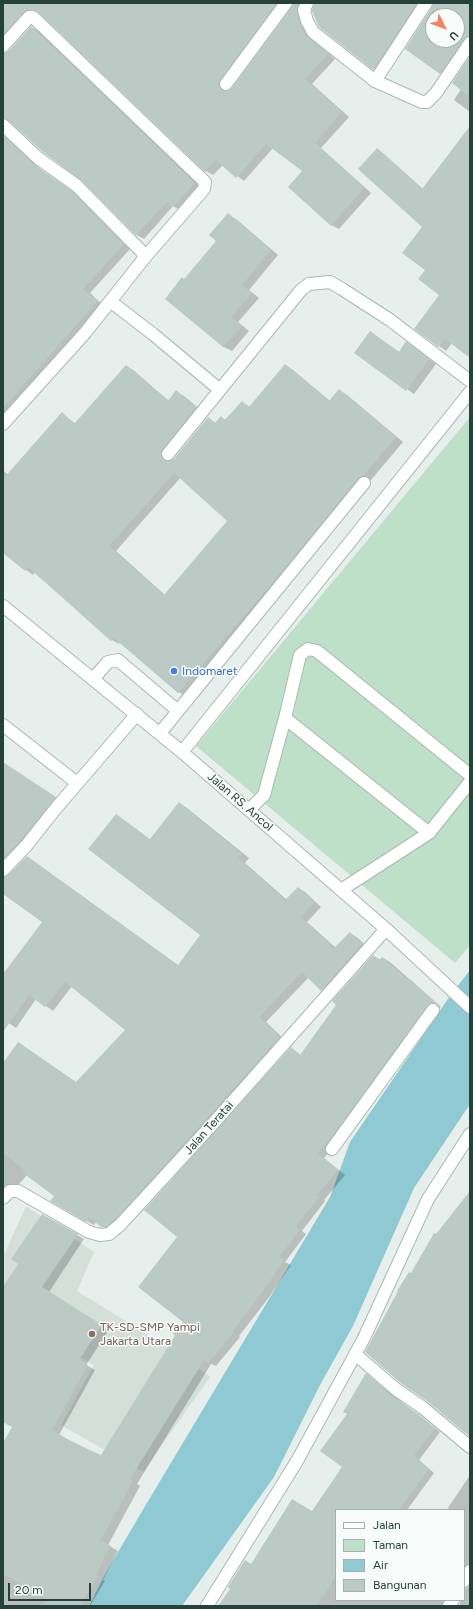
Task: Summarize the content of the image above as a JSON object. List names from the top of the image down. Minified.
{"streets":{"street":["Jalan RS. Ancol","Jalan Teratai"]},"crossings":[["Jalan RS. Ancol","Jalan Teratai"]],"places":["Indomaret","TK-SD-SMP Yampi Jakarta Utara"],"legend":["Jalan","Taman","Air","Bangunan"],"scale_bar":"20 m","north":"bottom right"}
